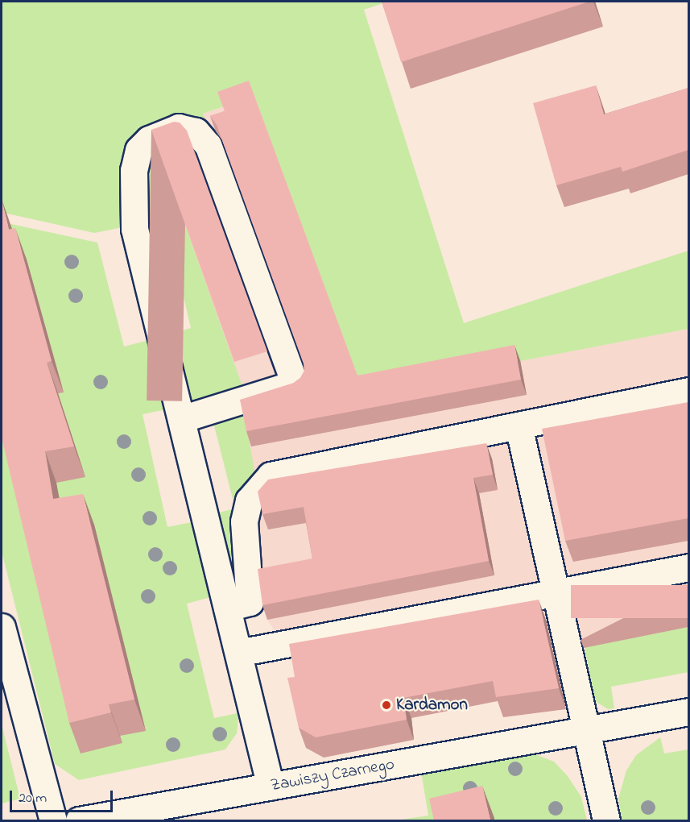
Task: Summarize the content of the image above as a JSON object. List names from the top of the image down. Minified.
{"streets":{"street":["Zawiszy Czarnego"]},"places":["Kardamon"],"scale_bar":"20 m"}
